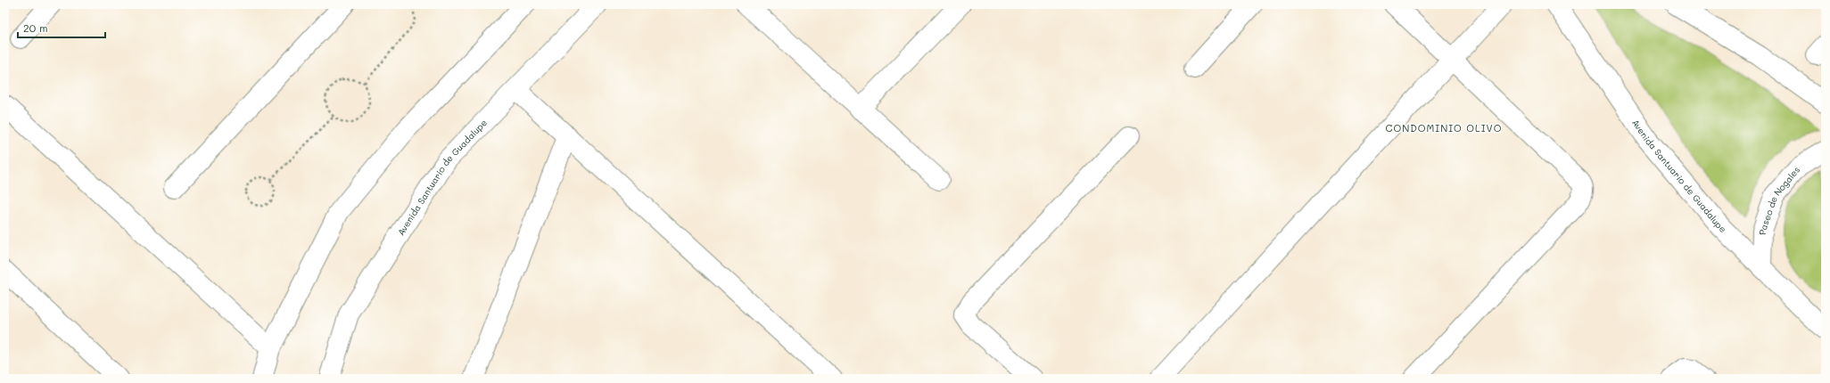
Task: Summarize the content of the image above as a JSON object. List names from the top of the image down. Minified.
{"streets":{"street":["Avenida Santuario de Guadalupe","Paseo de Nogales"]},"crossings":[["Avenida Santuario de Guadalupe","Paseo de Nogales"]],"districts":["CONDOMINIO OLIVO"],"scale_bar":"20 m"}
